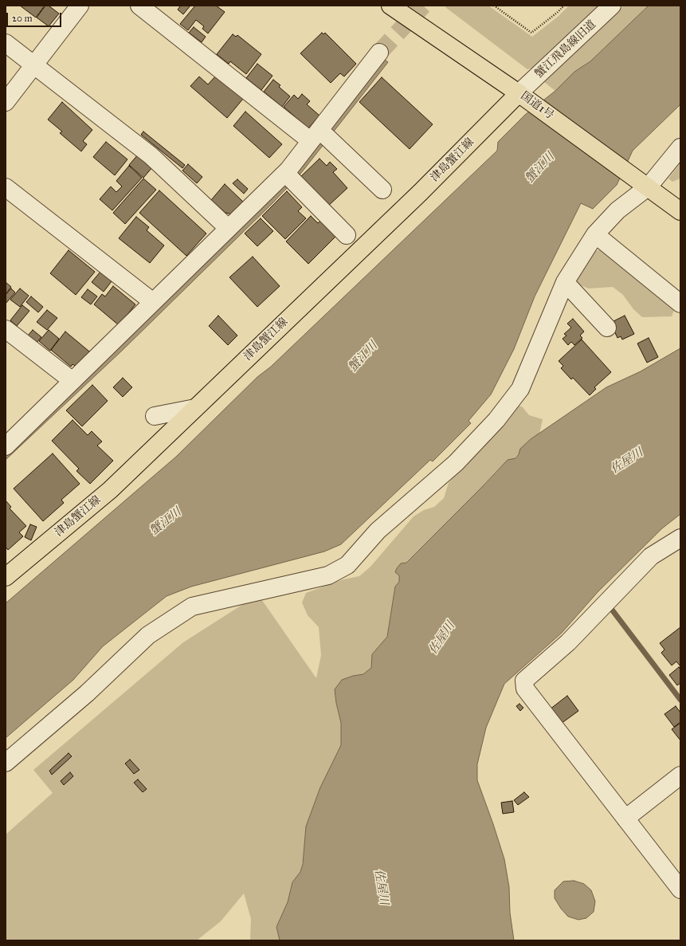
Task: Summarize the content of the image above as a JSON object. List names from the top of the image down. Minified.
{"streets":{"main road":["国道1号","津島蟹江線"],"street":["蟹江飛島線旧道"]},"crossings":[["蟹江飛島線旧道","国道1号"],["蟹江飛島線旧道","津島蟹江線"],["国道1号","津島蟹江線"]],"water":["蟹江川","佐屋川"],"scale_bar":"20 m"}
